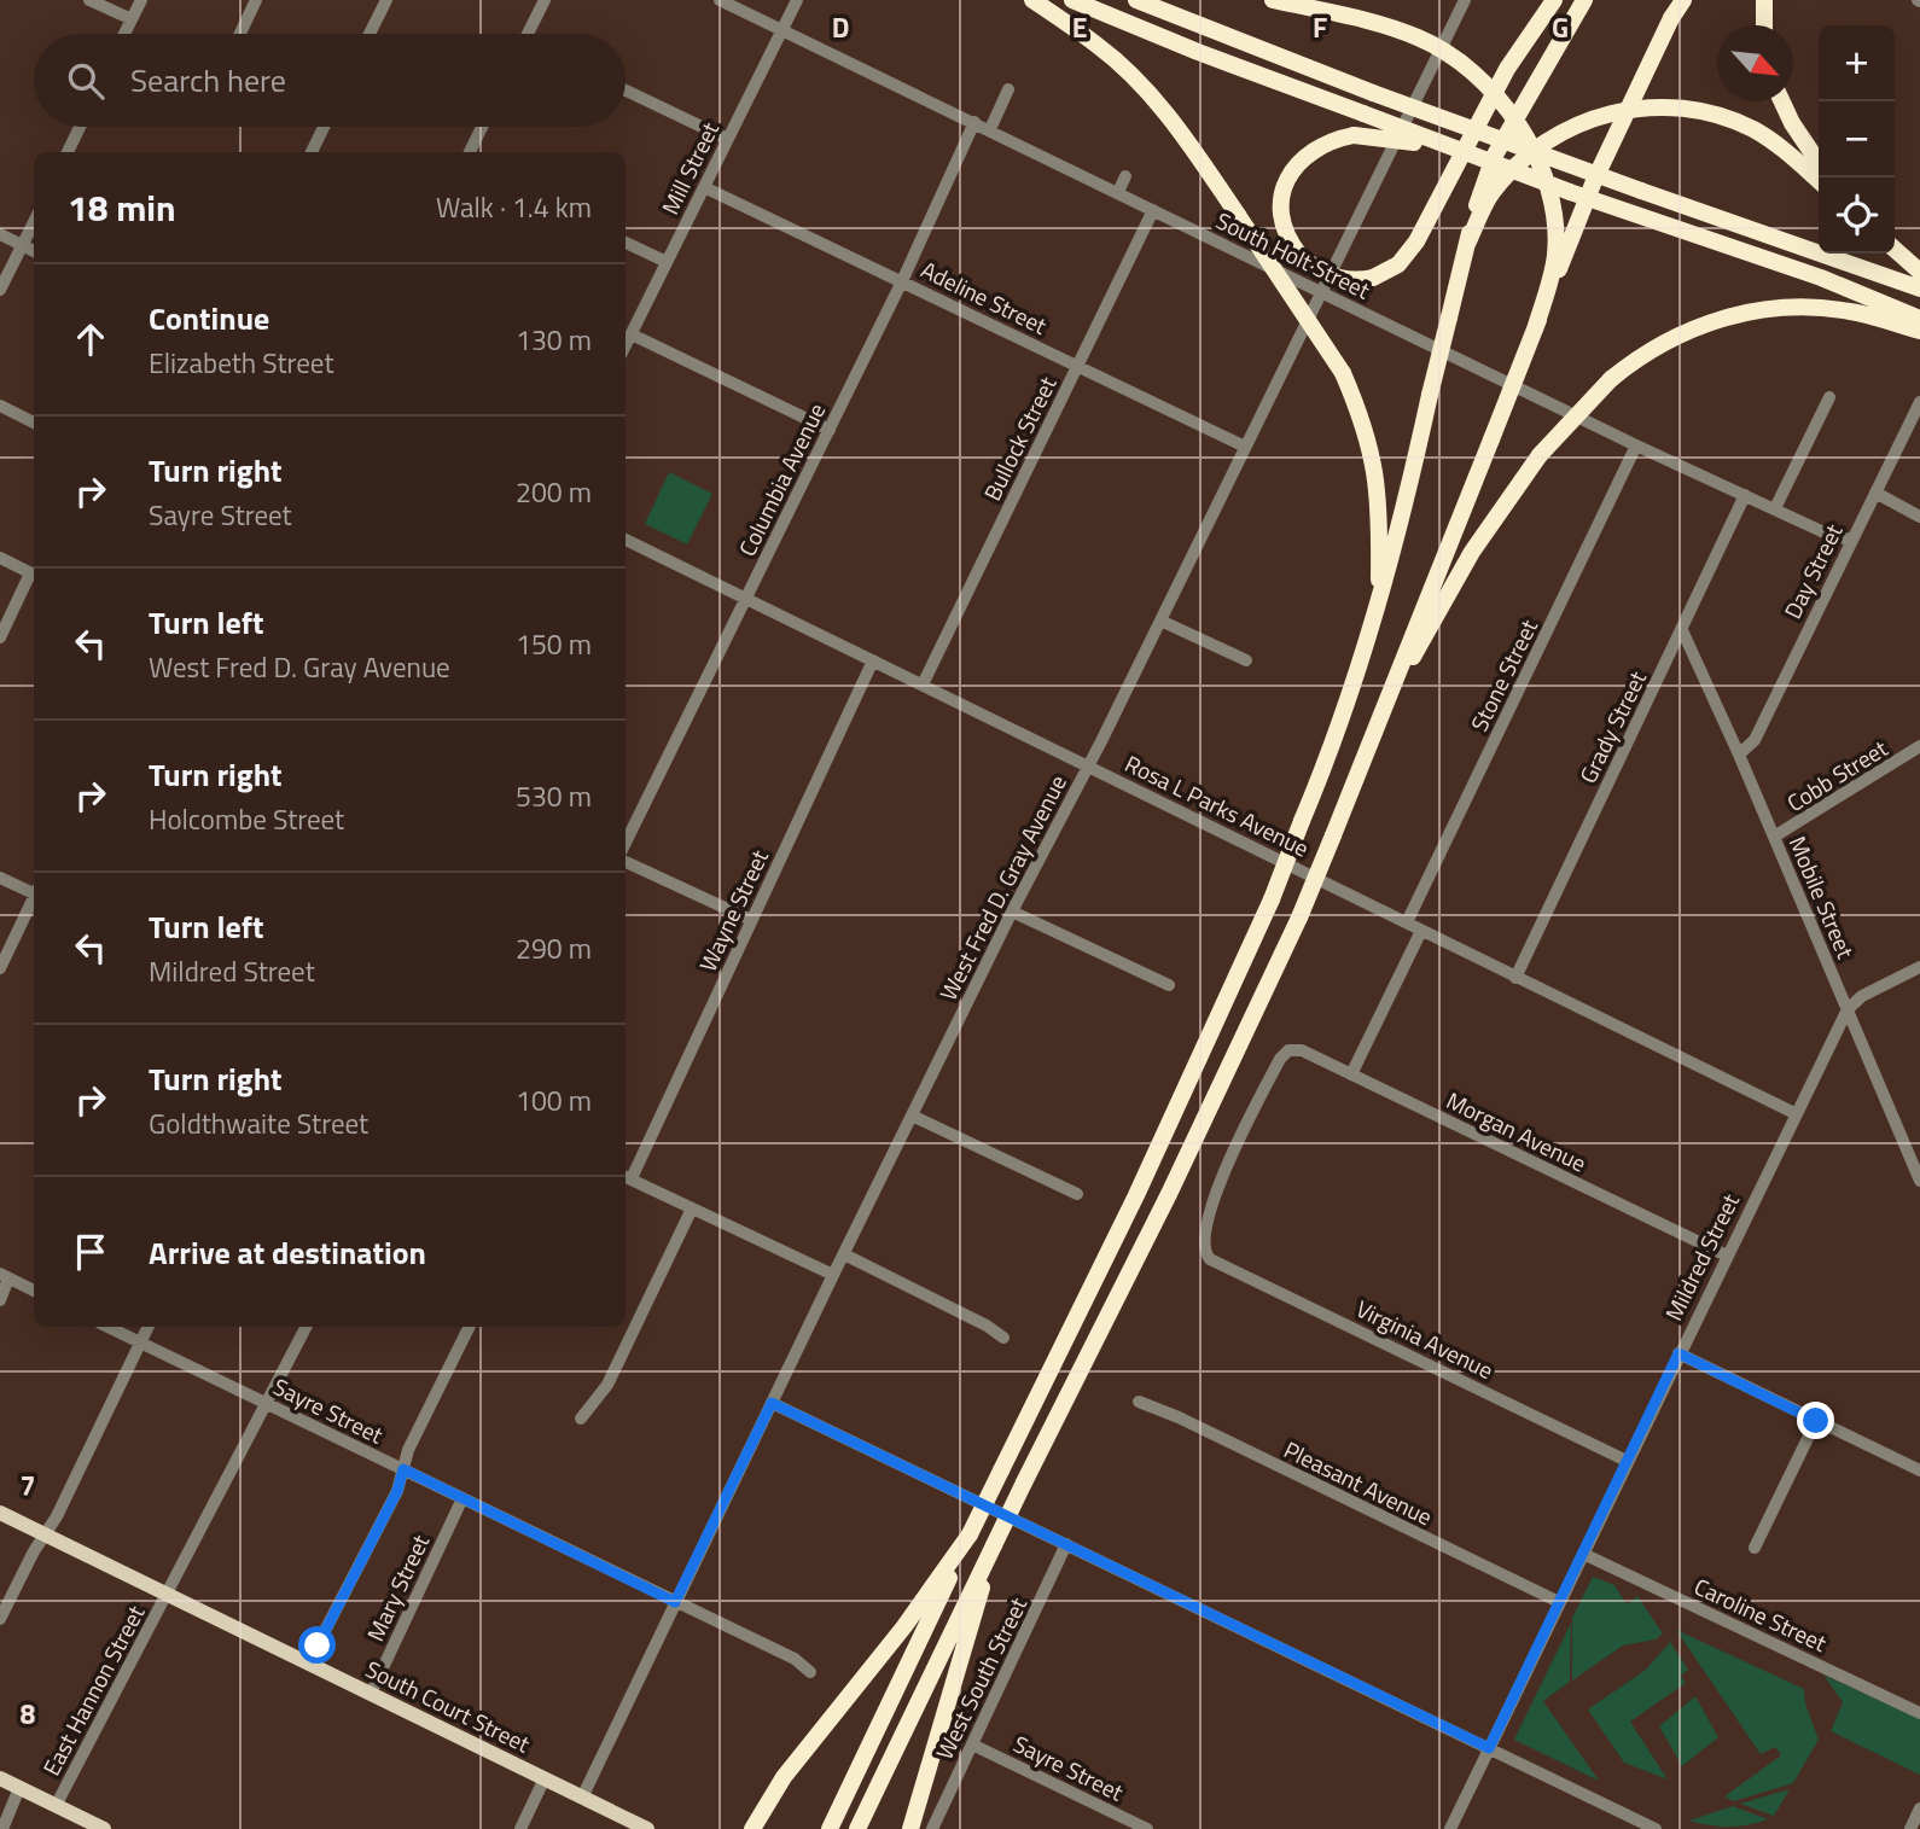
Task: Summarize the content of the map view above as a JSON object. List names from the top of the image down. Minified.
{"streets":{"main road":["South Court Street"],"street":["Mill Street","South Holt Street","Adeline Street","Bullock Street","Columbia Avenue","Day Street","Stone Street","Grady Street","Cobb Street","Rosa L Parks Avenue","West Fred D. Gray Avenue","Mobile Street","Wayne Street","Morgan Avenue","Mildred Street","Virginia Avenue","Sayre Street","Pleasant Avenue","Mary Street","Caroline Street","West South Street","East Hannon Street"]},"crossings":[["Mill Street","South Holt Street"],["Mill Street","Adeline Street"],["South Holt Street","Bullock Street"],["South Holt Street","Columbia Avenue"],["South Holt Street","Day Street"],["South Holt Street","Stone Street"],["South Holt Street","Grady Street"],["South Holt Street","West Fred D. Gray Avenue"],["Adeline Street","Bullock Street"],["Adeline Street","Columbia Avenue"],["Adeline Street","West Fred D. Gray Avenue"],["Bullock Street","Rosa L Parks Avenue"],["Columbia Avenue","Rosa L Parks Avenue"],["Day Street","Mobile Street"],["Stone Street","Rosa L Parks Avenue"],["Grady Street","Rosa L Parks Avenue"],["Grady Street","Mobile Street"],["Cobb Street","Mobile Street"],["Rosa L Parks Avenue","West Fred D. Gray Avenue"],["Rosa L Parks Avenue","Wayne Street"],["Rosa L Parks Avenue","Mildred Street"],["West Fred D. Gray Avenue","Sayre Street"],["West Fred D. Gray Avenue","South Court Street"],["Mobile Street","Mildred Street"],["Morgan Avenue","Mildred Street"],["Morgan Avenue","Virginia Avenue"],["Mildred Street","Virginia Avenue"],["Mildred Street","Pleasant Avenue"],["Mildred Street","Caroline Street"],["Sayre Street","Mary Street"],["Sayre Street","West South Street"],["Sayre Street","East Hannon Street"],["Mary Street","South Court Street"],["East Hannon Street","South Court Street"]],"north":"bottom right","page":{"map_buttons":["+","−"],"search":"Search here","heading":["18 min","Walk · 1.4 km"],"list":[["Continue","Elizabeth Street","130 m"],["Turn right","Sayre Street","200 m"],["Turn left","West Fred D. Gray Avenue","150 m"],["Turn right","Holcombe Street","530 m"],["Turn left","Mildred Street","290 m"],["Turn right","Goldthwaite Street","100 m"],"Arrive at destination"]},"grid":{"columns":["D","E","F","G"],"rows":["7","8"]}}
